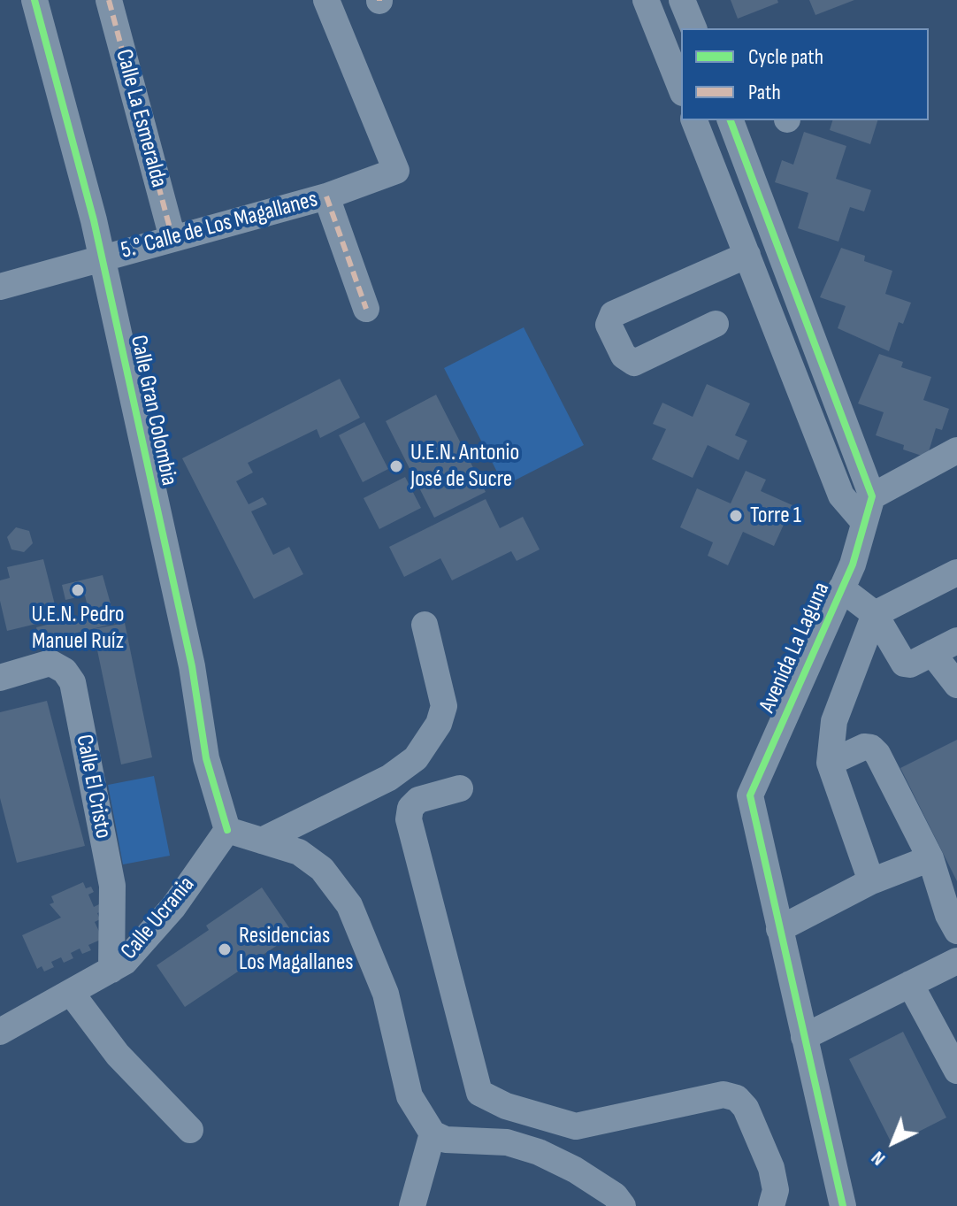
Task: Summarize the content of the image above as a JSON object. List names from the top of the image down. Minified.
{"streets":{"street":["Calle La Esmeralda","5.° Calle de Los Magallanes","Calle Gran Colombia","Avenida La Laguna","Calle El Cristo","Calle Ucrania"]},"crossings":[["Calle La Esmeralda","5.° Calle de Los Magallanes"],["5.° Calle de Los Magallanes","Calle Gran Colombia"],["Calle Gran Colombia","Calle Ucrania"],["Calle El Cristo","Calle Ucrania"]],"places":["U.E.N. Antonio José de Sucre","Torre 1","U.E.N. Pedro Manuel Ruíz","Residencias Los Magallanes"],"legend":["Cycle path","Path"],"north":"bottom left"}
